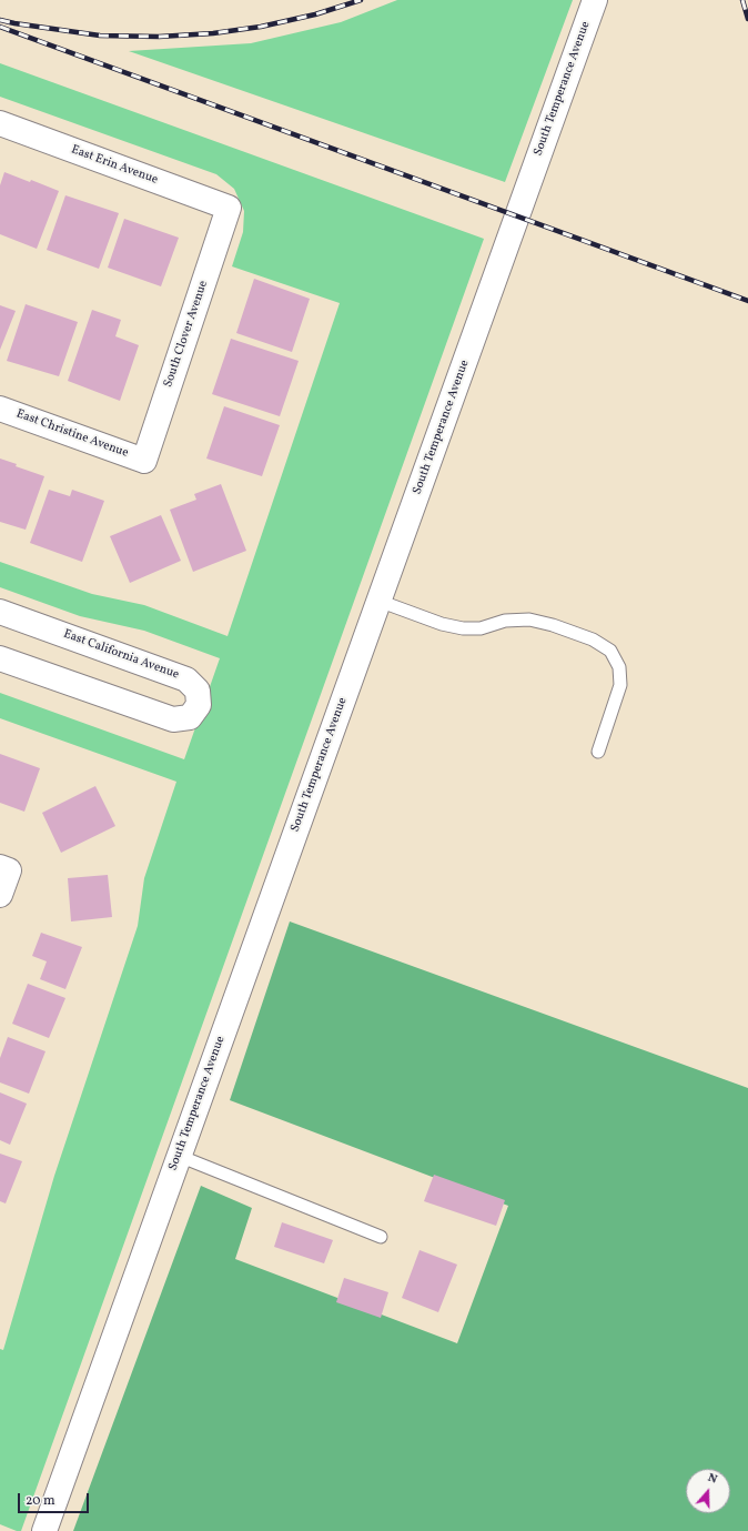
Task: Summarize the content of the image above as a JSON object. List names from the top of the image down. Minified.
{"streets":{"main road":["South Temperance Avenue","East Erin Avenue","South Clover Avenue","East Christine Avenue","East California Avenue"]},"crossings":[["East Erin Avenue","South Clover Avenue"],["South Clover Avenue","East Christine Avenue"]],"scale_bar":"20 m","north":"top"}
